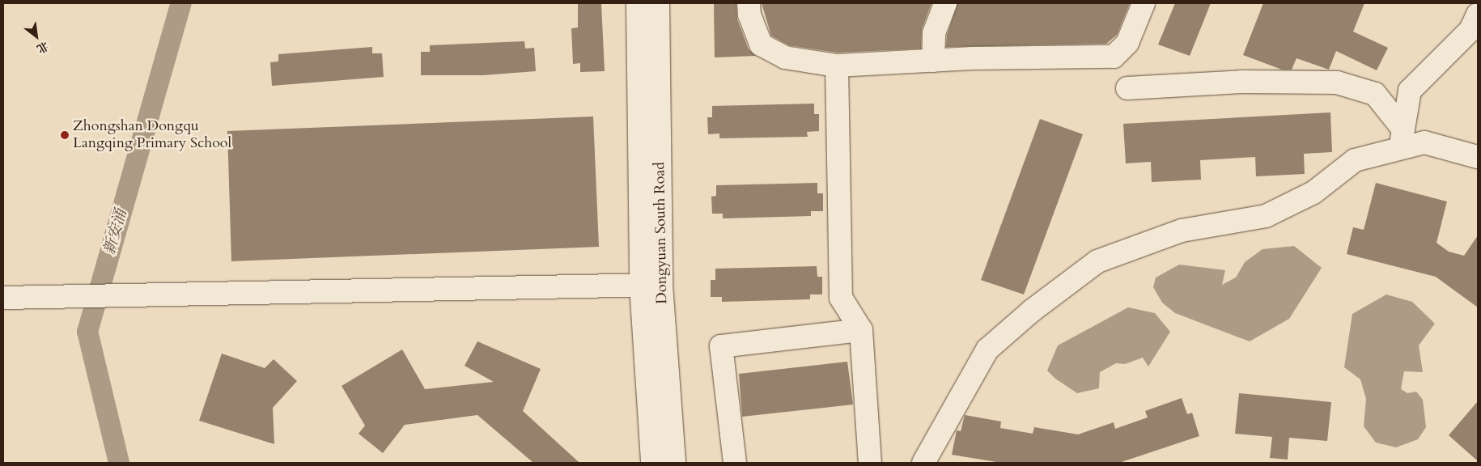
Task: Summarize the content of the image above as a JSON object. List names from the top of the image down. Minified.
{"streets":{"street":["Dongyuan South Road"]},"water":["新安涌"],"places":["Zhongshan Dongqu Langqing Primary School"],"north":"bottom right"}
